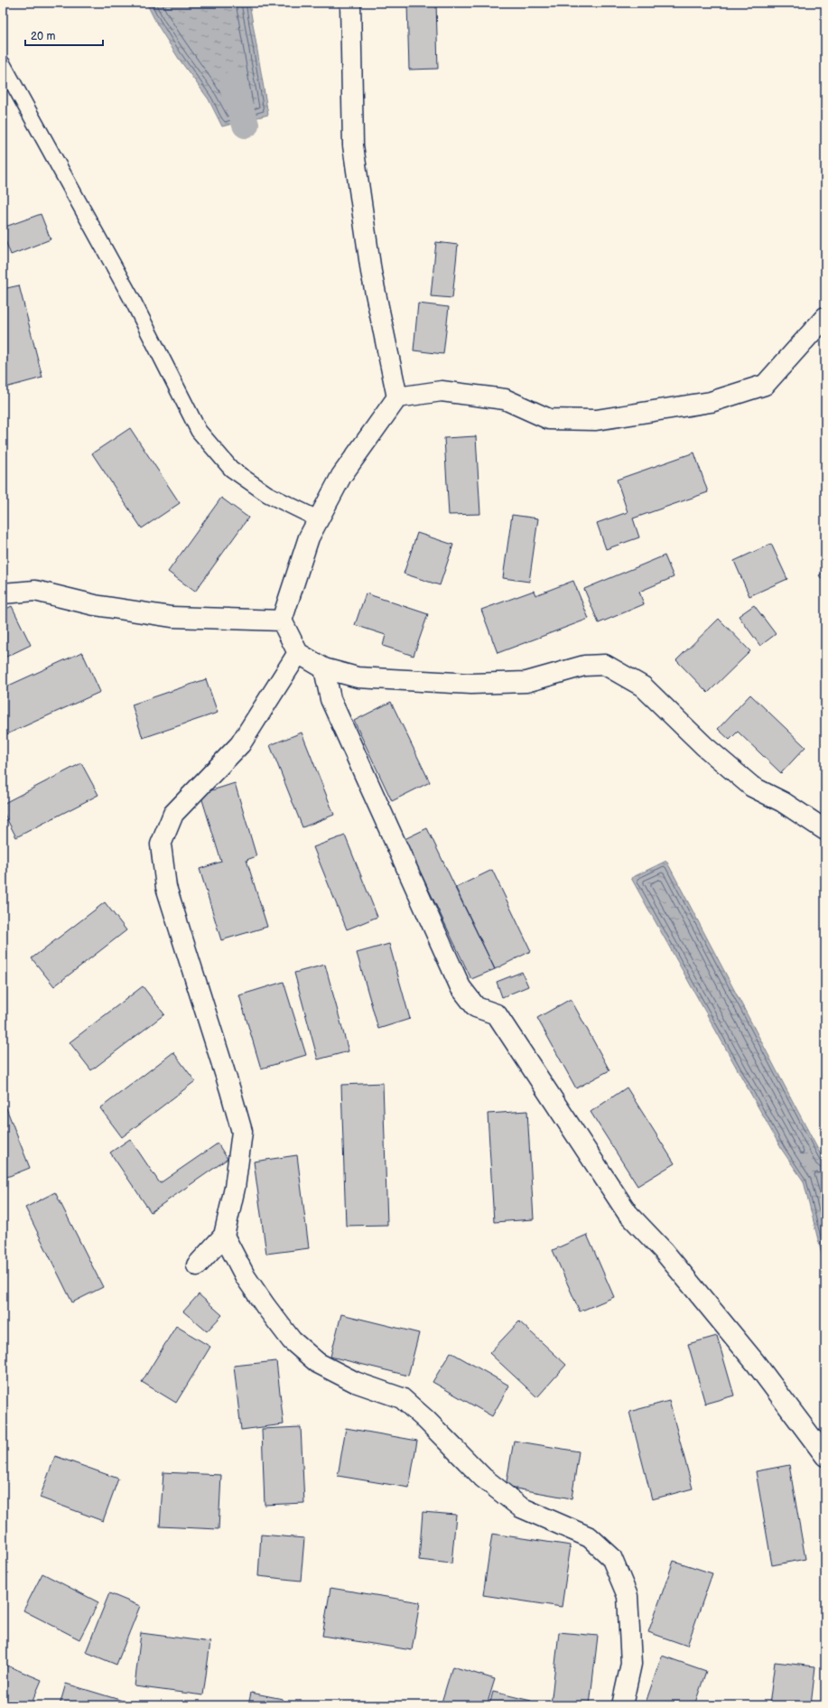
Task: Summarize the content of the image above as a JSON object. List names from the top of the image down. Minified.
{"scale_bar":"20 m"}
